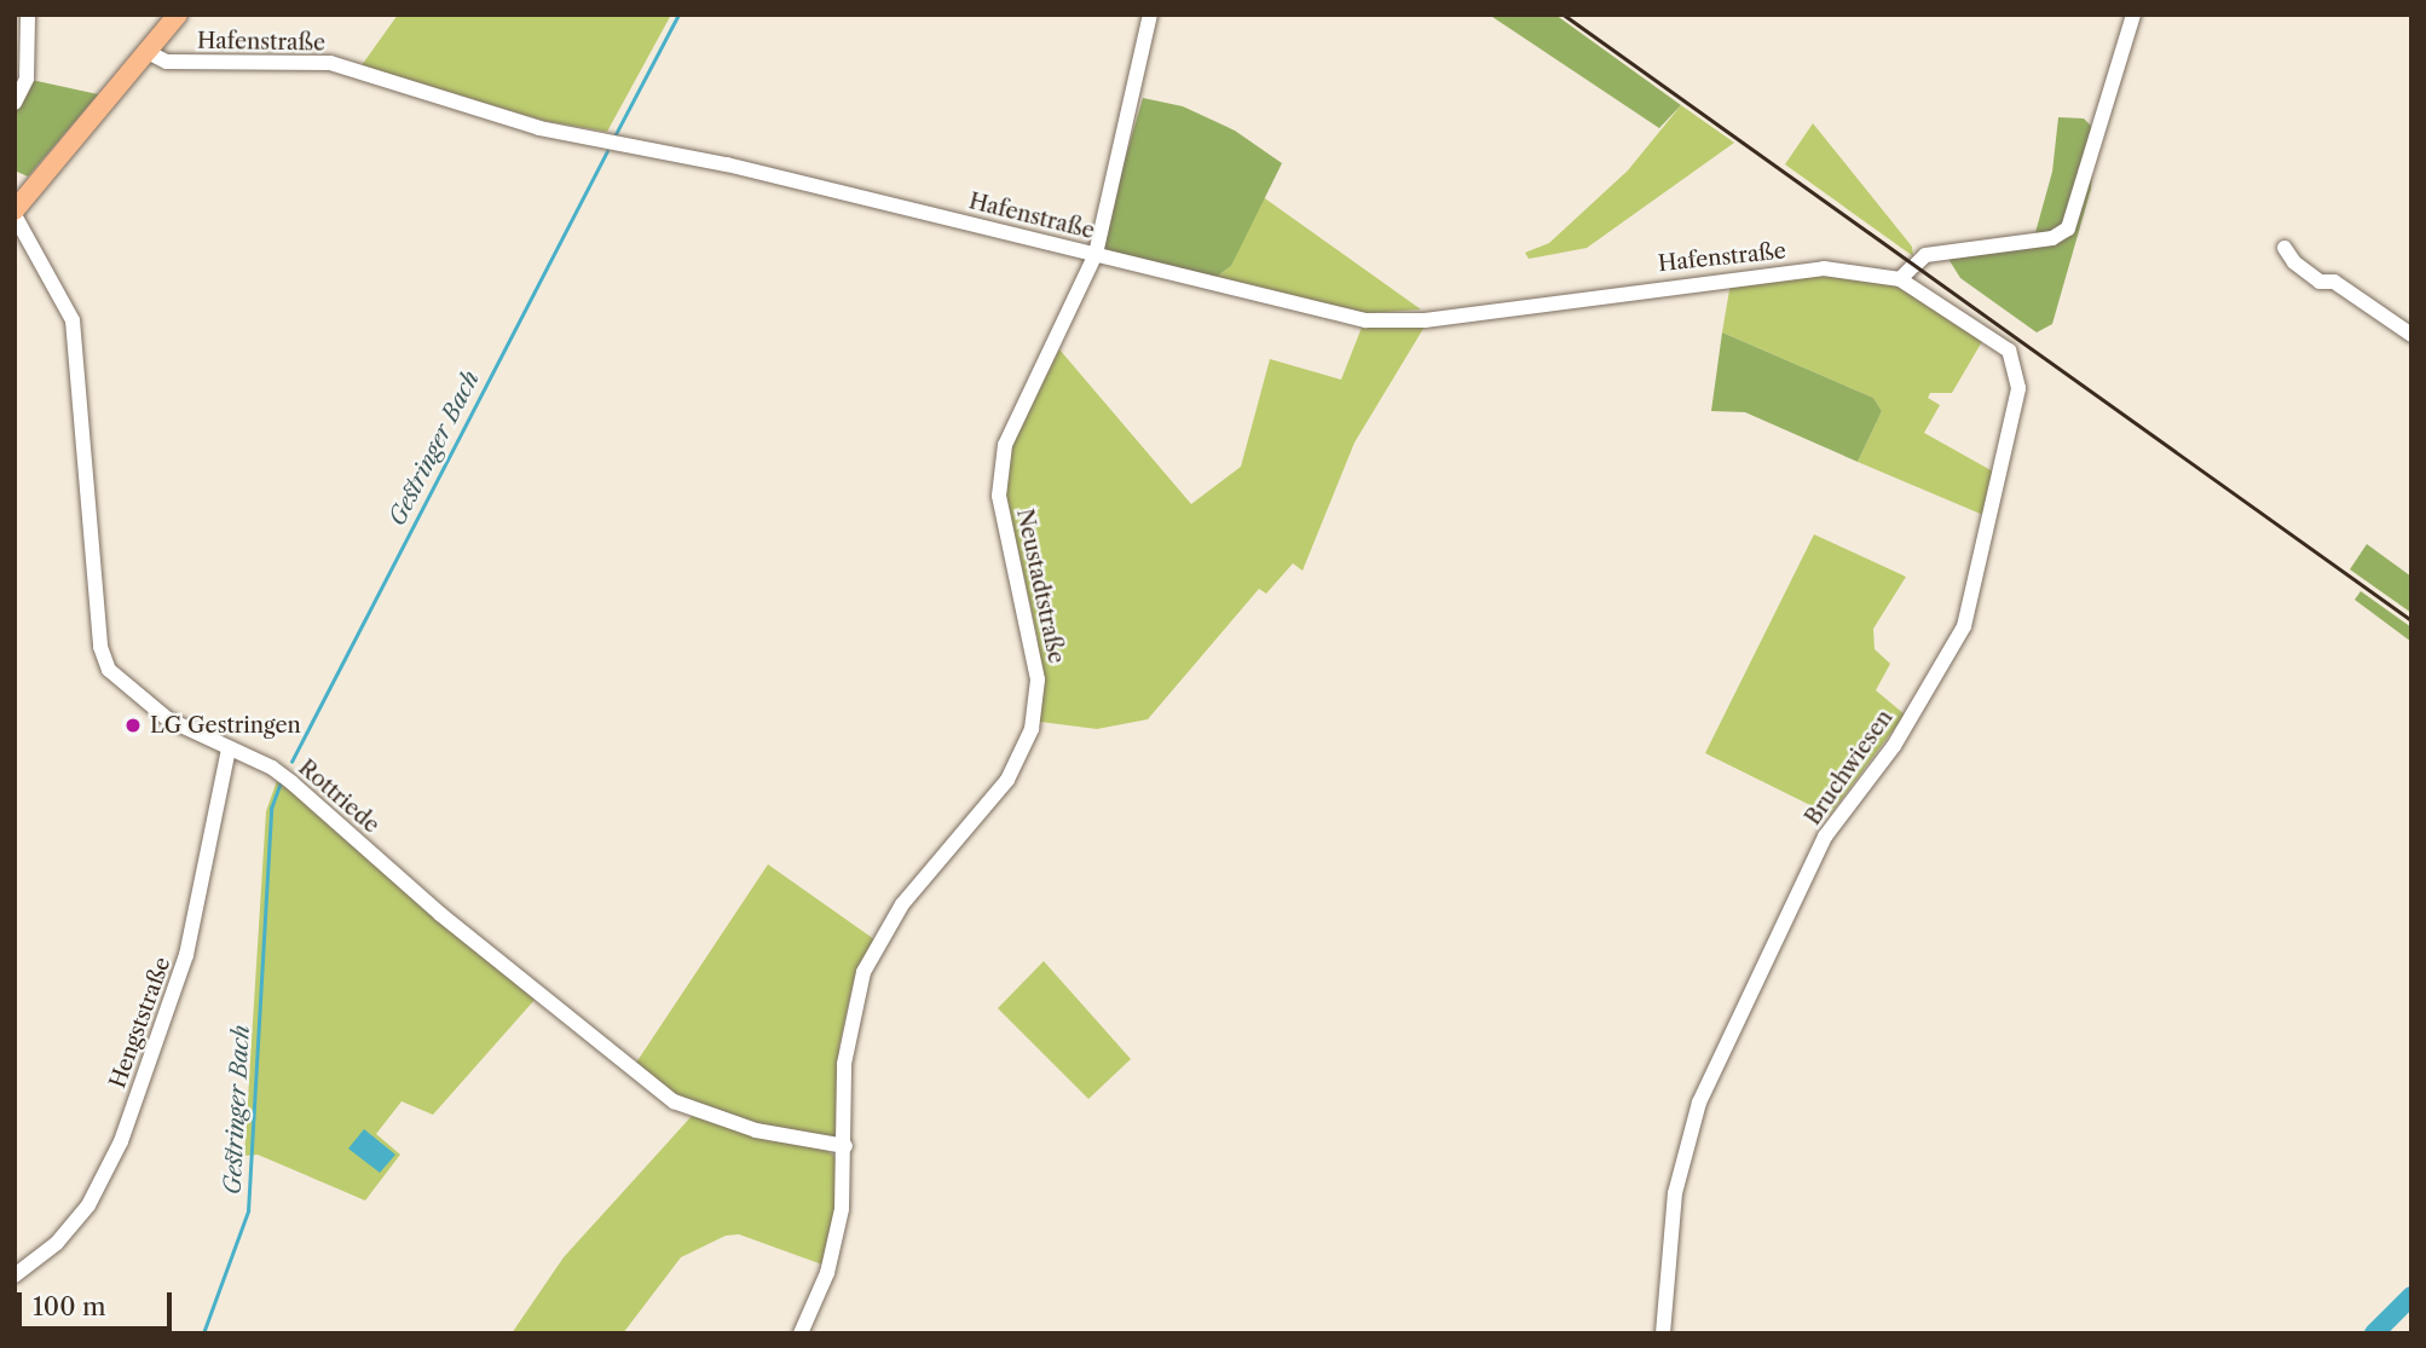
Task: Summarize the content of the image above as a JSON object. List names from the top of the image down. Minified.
{"streets":{"street":["Hafenstraße","Neustadtstraße","Bruchwiesen","Rottriede","Hengststraße"]},"crossings":[["Hafenstraße","Neustadtstraße"],["Hafenstraße","Bruchwiesen"],["Neustadtstraße","Rottriede"],["Rottriede","Hengststraße"]],"water":["Gestringer Bach"],"places":["LG Gestringen"],"scale_bar":"100 m"}
